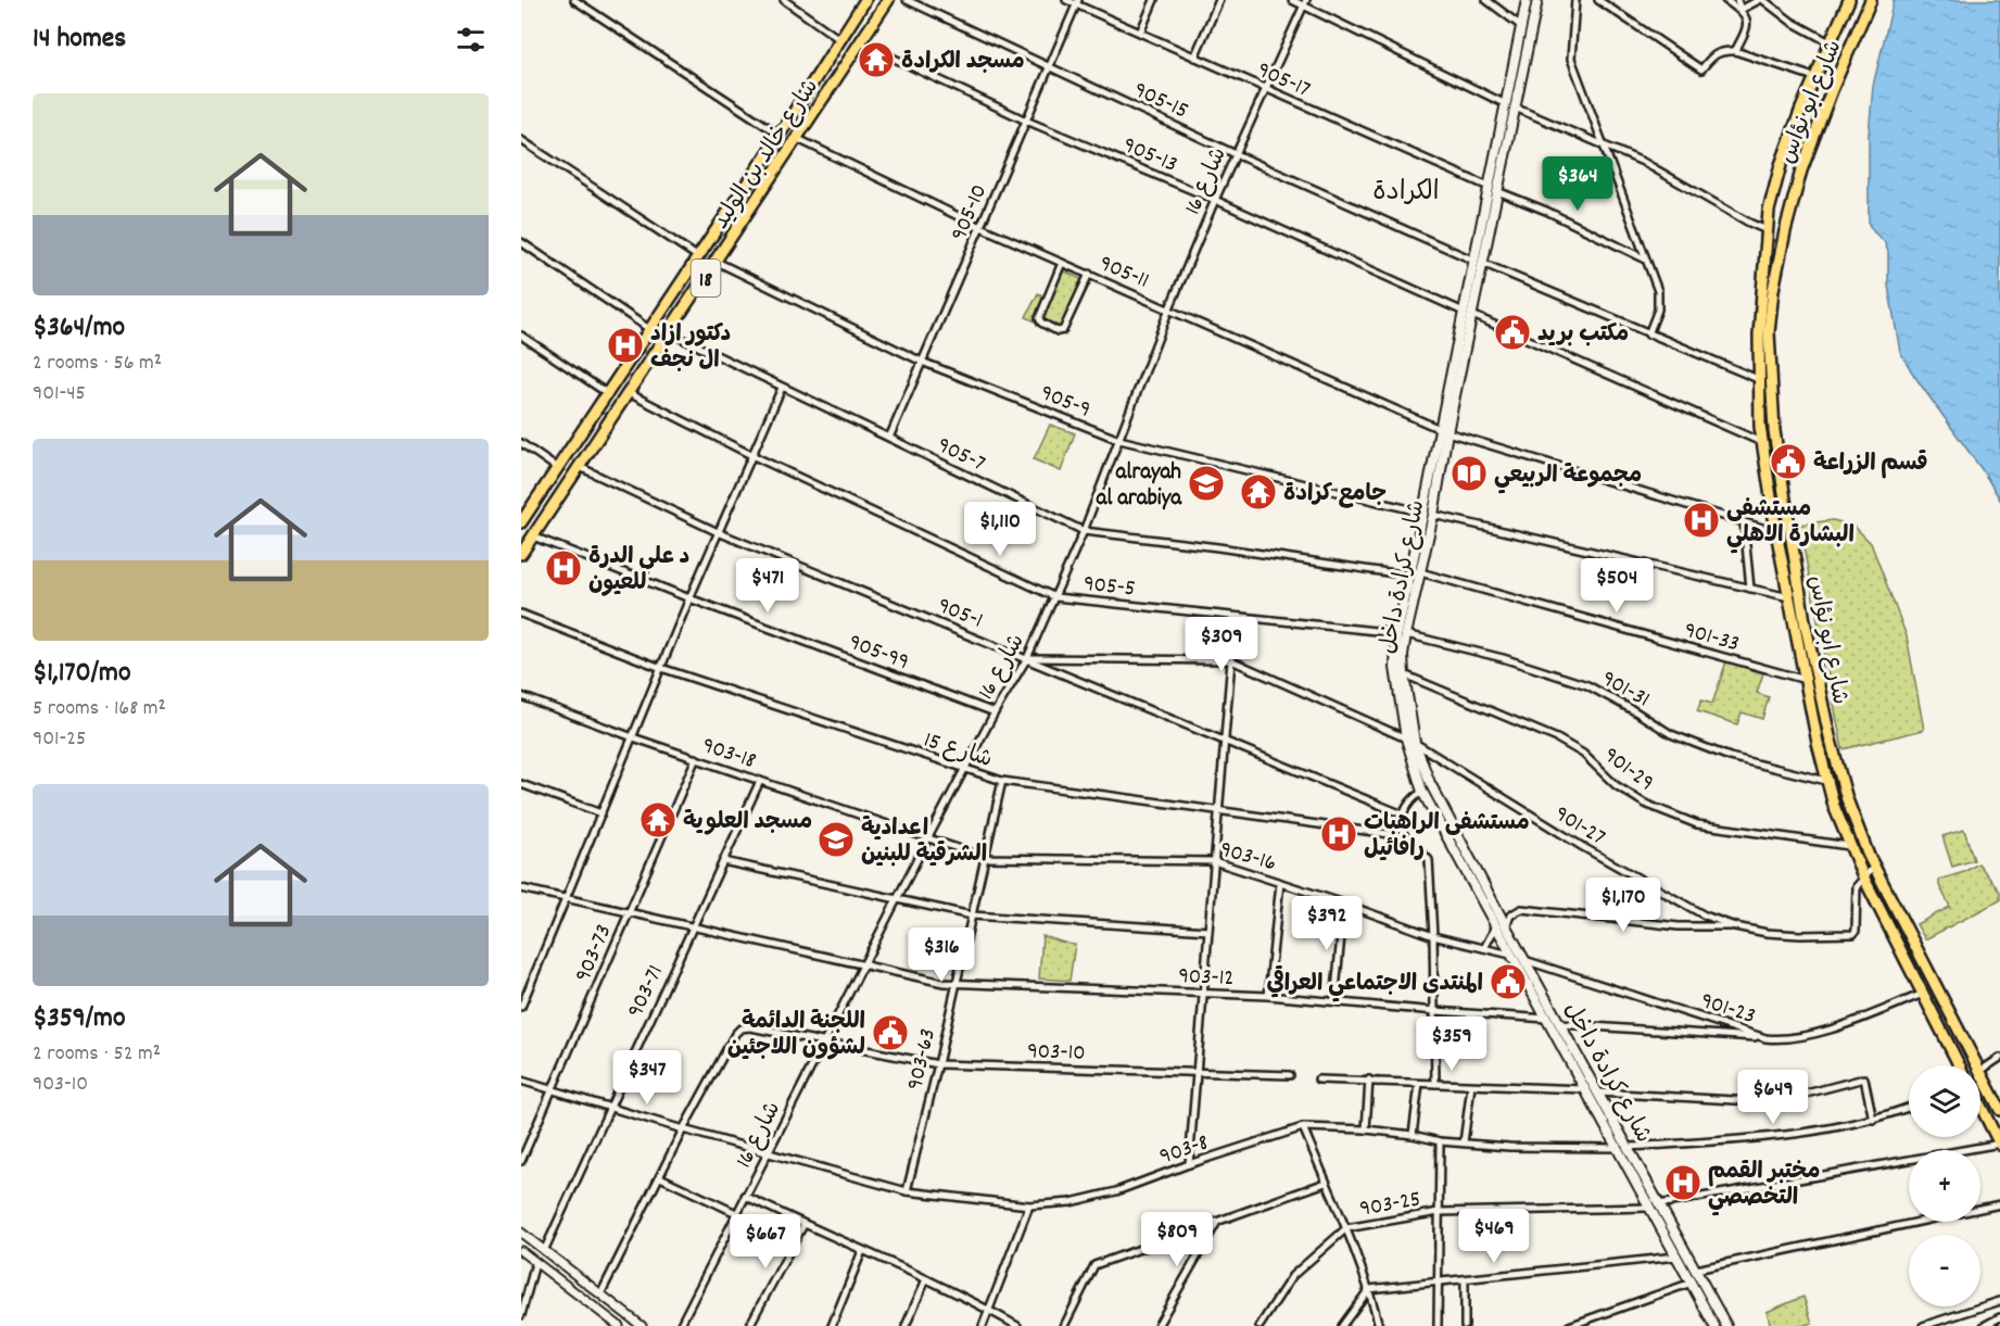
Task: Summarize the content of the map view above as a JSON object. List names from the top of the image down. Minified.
{"streets":{"main road":["شارع ابو نؤاس","شارع خالد بن الوليد","18","شارع كرادة داخل"],"street":["905-17","905-15","905-13","شارع 16","905-10","905-11","905-9","905-7","905-5","905-1","901-33","905-99","901-31","شارع 15","903-18","901-29","901-27","903-16","903-73","903-12","903-71","901-23","903-10","903-63","903-8","903-25"]},"crossings":[["905-17","شارع 16"],["905-17","905-10"],["905-17","شارع كرادة داخل"],["905-15","شارع ابو نؤاس"],["905-15","شارع 16"],["905-15","905-10"],["905-15","شارع كرادة داخل"],["شارع ابو نؤاس","905-13"],["شارع ابو نؤاس","905-11"],["شارع ابو نؤاس","905-9"],["شارع ابو نؤاس","901-33"],["شارع ابو نؤاس","901-31"],["شارع ابو نؤاس","901-29"],["شارع ابو نؤاس","901-27"],["شارع ابو نؤاس","901-23"],["شارع خالد بن الوليد","905-13"],["شارع خالد بن الوليد","905-11"],["شارع خالد بن الوليد","905-9"],["شارع خالد بن الوليد","905-7"],["شارع خالد بن الوليد","905-5"],["شارع خالد بن الوليد","905-1"],["شارع خالد بن الوليد","905-99"],["905-13","شارع 16"],["905-13","905-10"],["905-13","شارع كرادة داخل"],["شارع 16","905-11"],["شارع 16","905-9"],["شارع 16","905-7"],["شارع 16","905-5"],["شارع 16","905-1"],["شارع 16","905-99"],["شارع 16","شارع 15"],["شارع 16","903-18"],["شارع 16","903-16"],["شارع 16","903-12"],["شارع 16","903-10"],["شارع 16","903-8"],["905-10","905-11"],["905-10","905-9"],["905-10","905-7"],["905-11","شارع كرادة داخل"],["905-9","شارع كرادة داخل"],["905-7","شارع كرادة داخل"],["شارع كرادة داخل","905-5"],["شارع كرادة داخل","901-33"],["شارع كرادة داخل","901-31"],["شارع كرادة داخل","901-29"],["شارع كرادة داخل","901-27"],["شارع كرادة داخل","903-16"],["شارع كرادة داخل","903-12"],["شارع كرادة داخل","901-23"],["شارع كرادة داخل","903-8"],["شارع كرادة داخل","903-25"],["905-5","901-31"],["شارع 15","903-63"],["903-18","903-16"],["903-18","903-73"],["903-18","903-71"],["903-16","903-63"],["903-73","903-12"],["903-73","903-8"],["903-12","903-71"],["903-12","903-63"],["903-71","903-8"],["903-10","903-63"],["903-10","903-8"],["903-63","903-8"]],"districts":["الكرادة"],"places":{"temple":["مسجد الكرادة","جامع كرادة","مسجد العلوية"],"public building":["مكتب بريد","قسم الزراعة","المنتدى الاجتماعي العراقي","اللجنة الدائمة لشؤون اللاجئين"],"hospital":["دكتور ازاد ال نجف","مستشفى البشارة الاهلي","د علي الدرة للعيون","مستشفى الراهبات رافائيل","مختبر القمم التخصصي"],"library":["مجموعة الربيعي"],"school or university":["alrayah al arabiya","اعدادية الشرقية للبنين"]},"page":{"heading":"14 homes","list":[{"name":"$364/mo","note":"2 rooms · 56 m² · 901-45"},{"name":"$1,170/mo","note":"5 rooms · 168 m² · 901-25"},{"name":"$359/mo","note":"2 rooms · 52 m² · 903-10"}],"price":["$364","$1,110","$471","$504","$309","$1,170","$392","$316","$359","$347","$649","$469","$809","$667"],"map_buttons":["+","−"]}}
